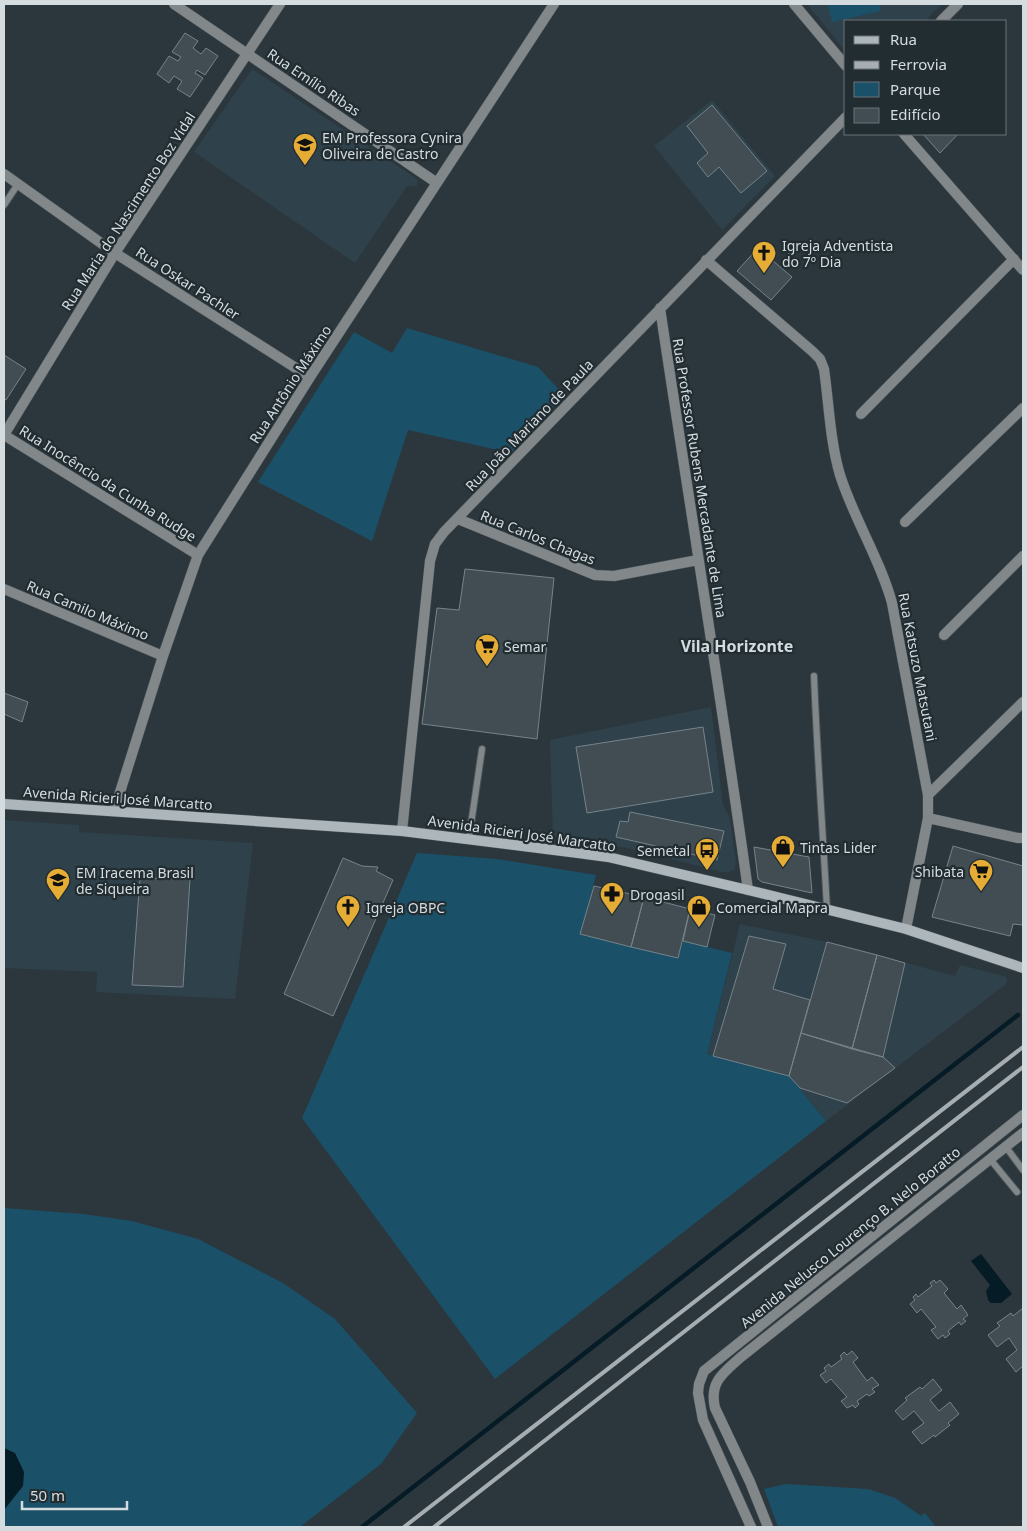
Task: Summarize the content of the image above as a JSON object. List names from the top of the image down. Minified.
{"streets":{"main road":["Avenida Ricieri José Marcatto"],"street":["Rua Emílio Ribas","Rua Maria do Nascimento Boz Vidal","Rua Oskar Pachler","Rua Antônio Máximo","Rua João Mariano de Paula","Rua Professor Rubens Mercadante de Lima","Rua Inocêncio da Cunha Rudge","Rua Carlos Chagas","Rua Camilo Máximo","Rua Katsuzo Matsutani","Avenida Nelusco Lourenço B. Nelo Boratto"]},"crossings":[["Rua Emílio Ribas","Rua Maria do Nascimento Boz Vidal"],["Rua Emílio Ribas","Rua Antônio Máximo"],["Rua Maria do Nascimento Boz Vidal","Rua Oskar Pachler"],["Rua Maria do Nascimento Boz Vidal","Rua Inocêncio da Cunha Rudge"],["Rua Oskar Pachler","Rua Antônio Máximo"],["Rua Antônio Máximo","Rua Inocêncio da Cunha Rudge"],["Rua Antônio Máximo","Rua Camilo Máximo"],["Rua Antônio Máximo","Avenida Ricieri José Marcatto"],["Rua João Mariano de Paula","Rua Professor Rubens Mercadante de Lima"],["Rua João Mariano de Paula","Rua Carlos Chagas"],["Rua João Mariano de Paula","Rua Katsuzo Matsutani"],["Rua João Mariano de Paula","Avenida Ricieri José Marcatto"],["Rua Professor Rubens Mercadante de Lima","Rua Carlos Chagas"],["Rua Professor Rubens Mercadante de Lima","Avenida Ricieri José Marcatto"],["Rua Katsuzo Matsutani","Avenida Ricieri José Marcatto"]],"districts":["Vila Horizonte"],"places":{"school or university":["EM Professora Cynira Oliveira de Castro","EM Iracema Brasil de Siqueira"],"church":["Igreja Adventista do 7º Dia","Igreja OBPC"],"supermarket":["Semar","Shibata"],"shop":["Tintas Lider","Comercial Mapra"],"bus stop":["Semetal"],"pharmacy":["Drogasil"]},"legend":["Rua","Ferrovia","Parque","Edifício"],"scale_bar":"50 m"}
